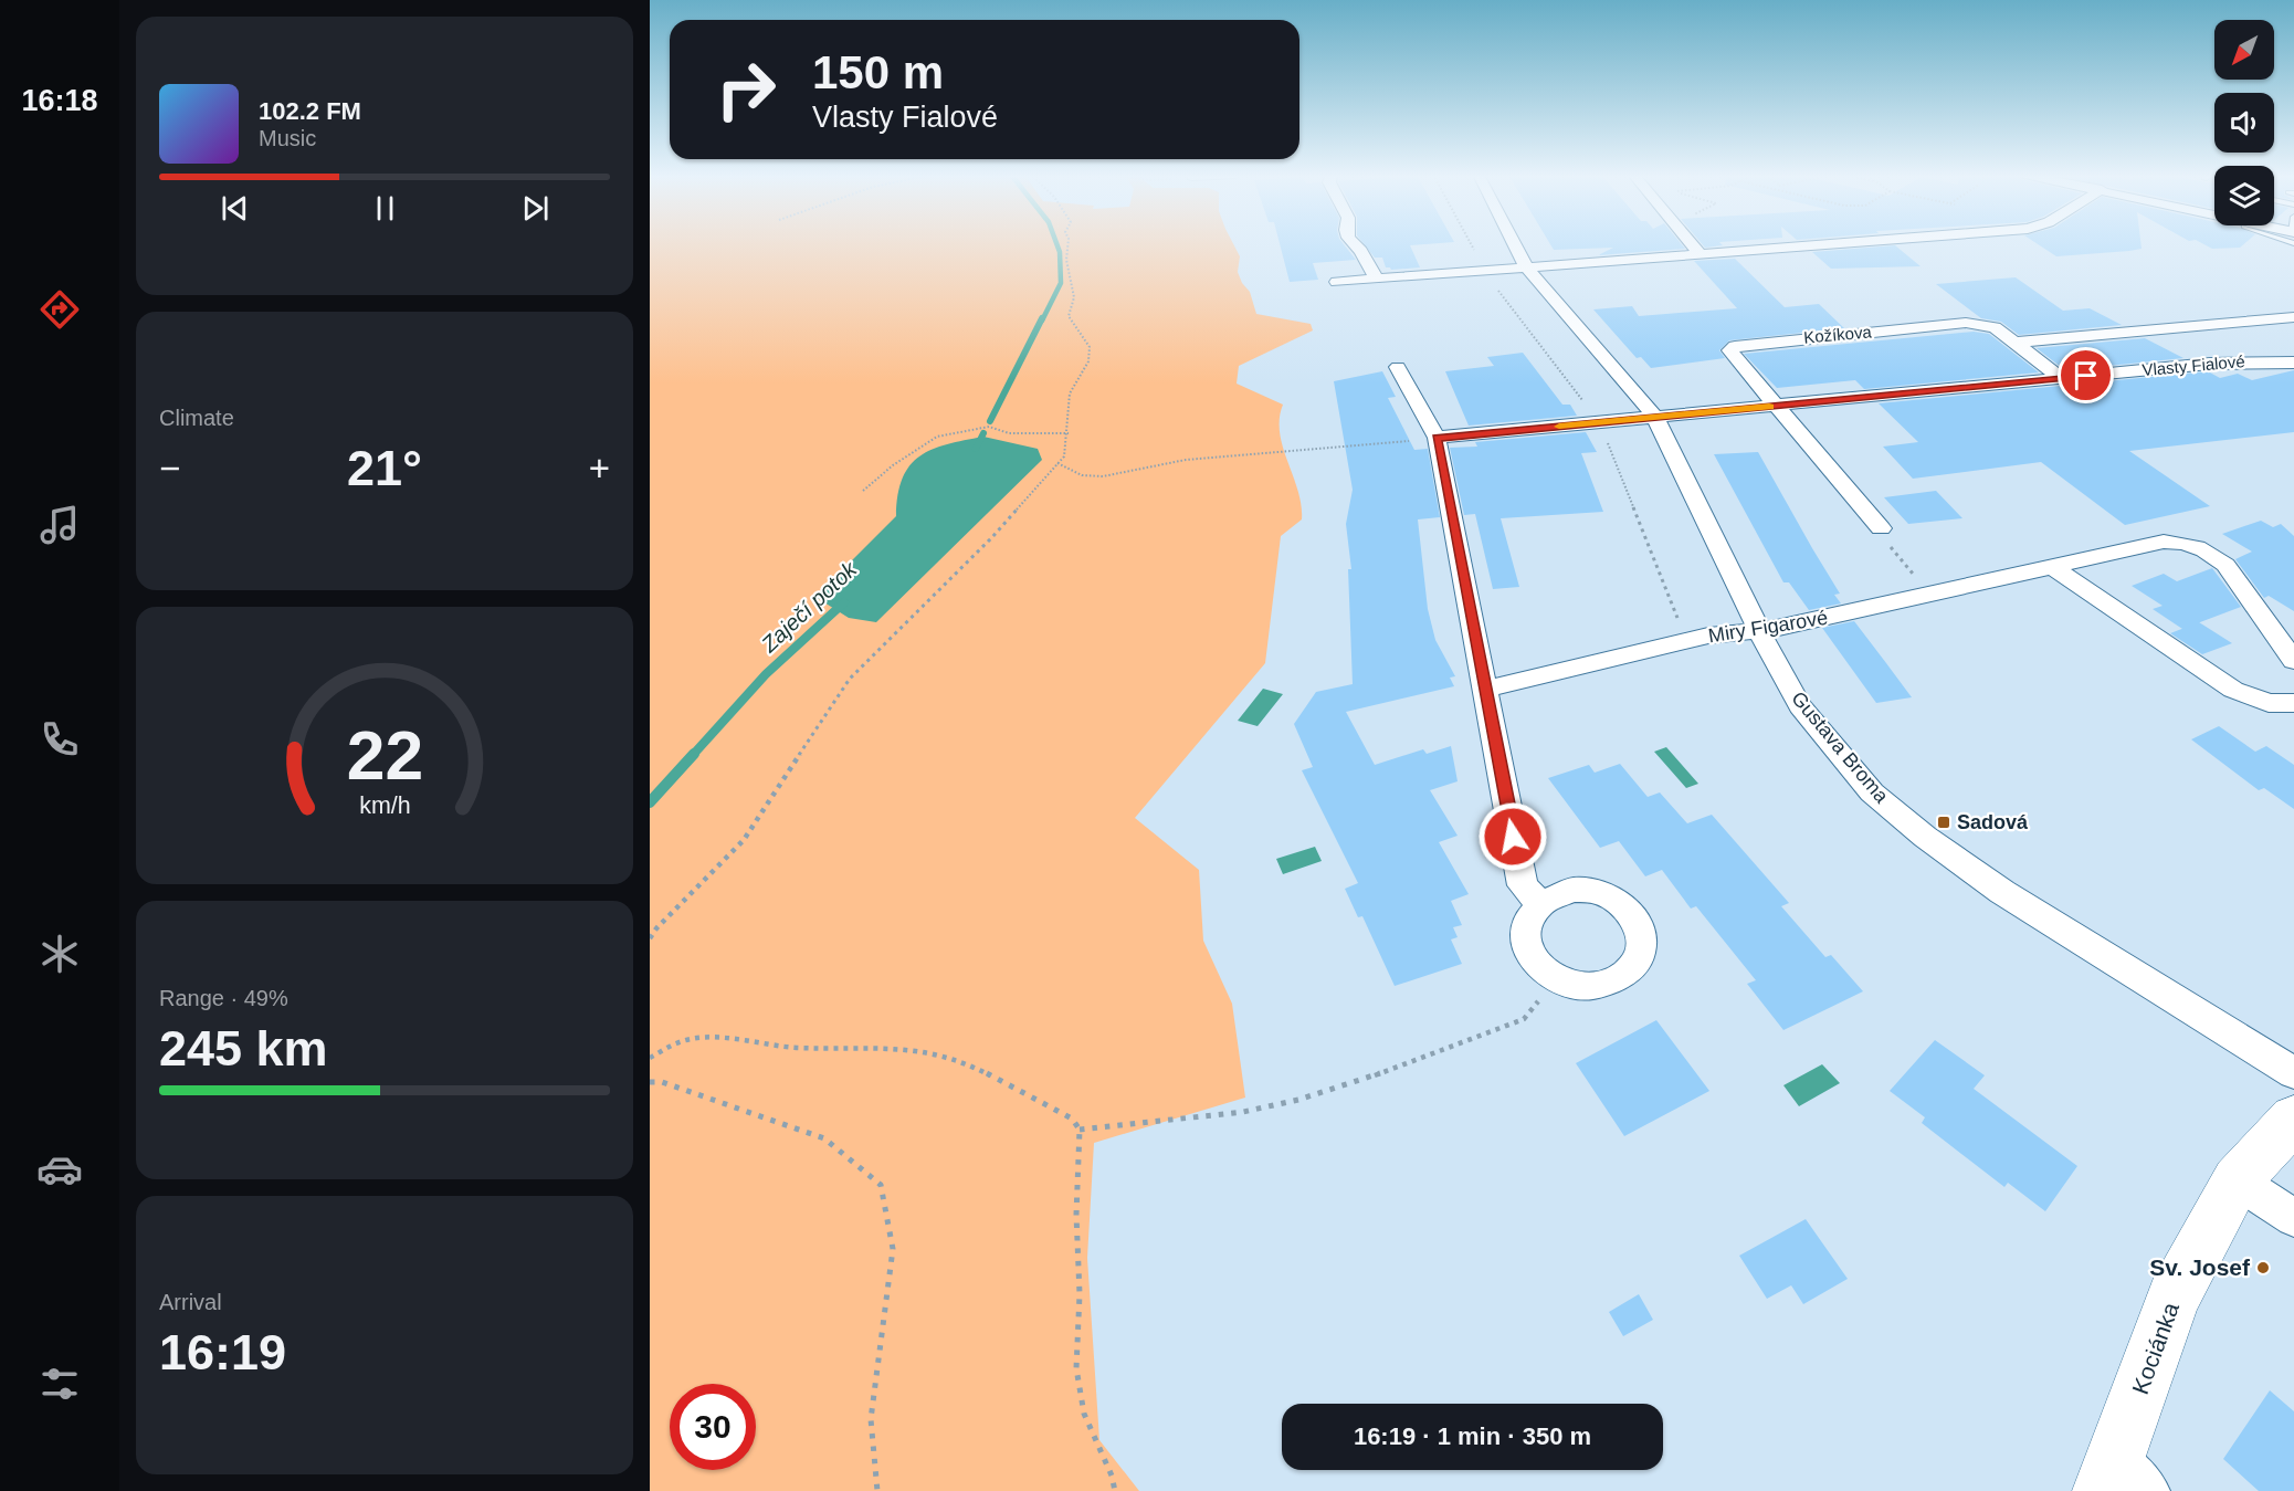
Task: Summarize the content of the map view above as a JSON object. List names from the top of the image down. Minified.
{"streets":{"street":["Kožíkova","Vlasty Fialové","Miry Figarové","Gustava Broma","Kociánka"]},"crossings":[["Kožíkova","Vlasty Fialové"],["Vlasty Fialové","Gustava Broma"],["Miry Figarové","Gustava Broma"]],"water":["Zaječí potok"],"places":{"transit":["Sadová"],"other":["Sv. Josef"]},"north":"bottom left","page":{"tabs":"16:18","turn":["150 m","Vlasty Fialové"],"song":["102.2 FM","Music"],"tile":["Climate",["Range · 49%","245 km"],["Arrival","16:19"]],"heat":["−","21°","+"],"limit":"30","trip":"16:19 · 1 min · 350 m","gauge":["22","km/h"]}}
